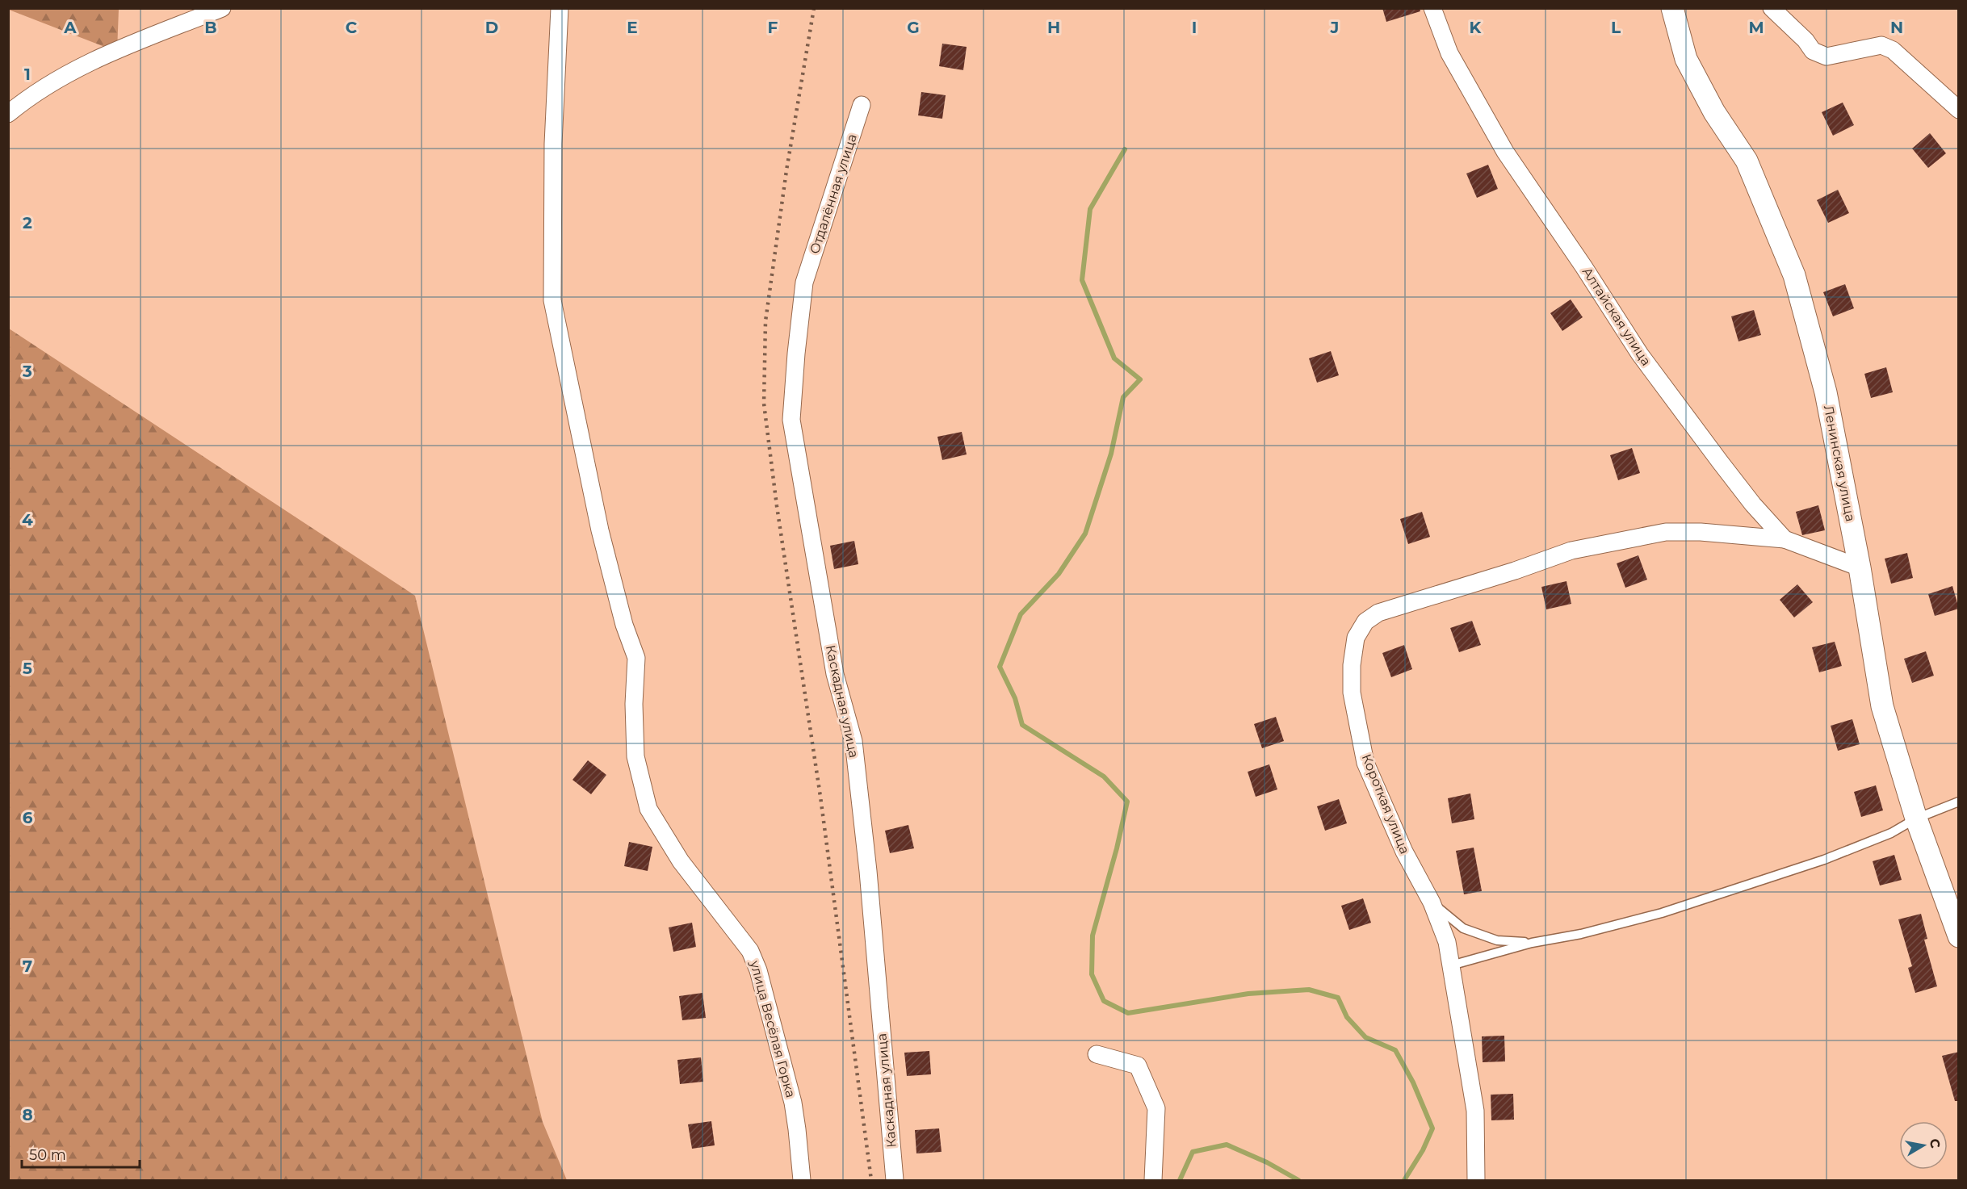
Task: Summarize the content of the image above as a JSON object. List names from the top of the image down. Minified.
{"streets":{"street":["Отдалённая улица","Алтайская улица","Ленинская улица","Каскадная улица","Короткая улица","улица Весёлая Горка"]},"crossings":[["Отдалённая улица","Каскадная улица"],["Алтайская улица","Ленинская улица"],["Алтайская улица","Короткая улица"]],"scale_bar":"50 m","north":"right","grid":{"columns":["A","B","C","D","E","F","G","H","I","J","K","L","M","N"],"rows":["1","2","3","4","5","6","7","8"]}}
